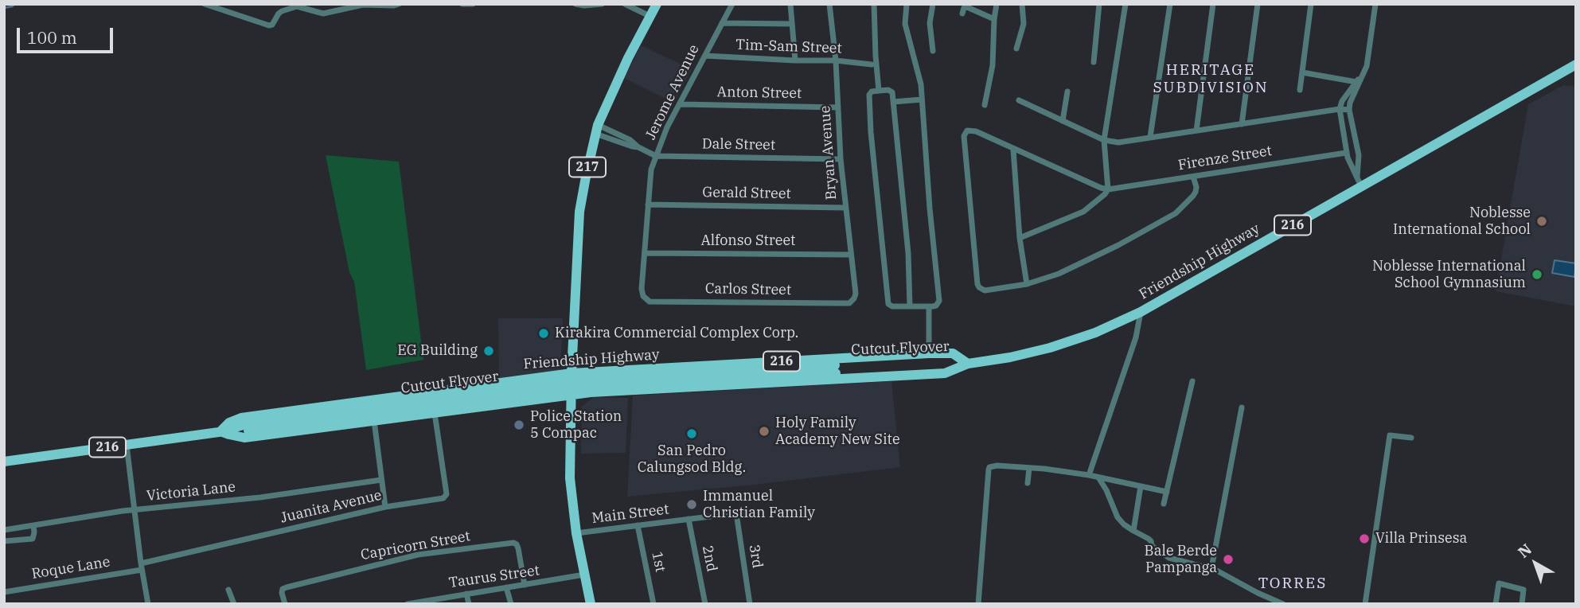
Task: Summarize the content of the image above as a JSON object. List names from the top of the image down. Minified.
{"streets":{"main road":["217","216","Friendship Highway","Cutcut Flyover"],"street":["Tim-Sam Street","Jerome Avenue","Anton Street","Dale Street","Bryan Avenue","Firenze Street","Gerald Street","Alfonso Street","Carlos Street","Victoria Lane","Juanita Avenue","Main Street","Capricorn Street","3rd","2nd","1st","Roque Lane","Taurus Street"]},"crossings":[["Tim-Sam Street","Jerome Avenue"],["Tim-Sam Street","Bryan Avenue"],["Jerome Avenue","Anton Street"],["Jerome Avenue","Dale Street"],["Jerome Avenue","Gerald Street"],["Jerome Avenue","Alfonso Street"],["Jerome Avenue","Carlos Street"],["Anton Street","Bryan Avenue"],["Dale Street","Bryan Avenue"],["Dale Street","217"],["Bryan Avenue","Gerald Street"],["Bryan Avenue","Alfonso Street"],["Bryan Avenue","Carlos Street"],["217","Friendship Highway"],["217","Main Street"],["217","Taurus Street"],["Friendship Highway","Cutcut Flyover"],["Friendship Highway","Juanita Avenue"],["Juanita Avenue","Roque Lane"],["Main Street","3rd"],["Main Street","2nd"],["Main Street","1st"],["Capricorn Street","Taurus Street"]],"districts":["HERITAGE SUBDIVISION","TORRES"],"places":["Noblesse International School","Noblesse International School Gymnasium","Kirakira Commercial Complex Corp.","EG Building","Police Station 5 Compac","Holy Family Academy New Site","San Pedro Calungsod Bldg.","Immanuel Christian Family","Villa Prinsesa","Bale Berde Pampanga"],"scale_bar":"100 m","north":"top left"}
